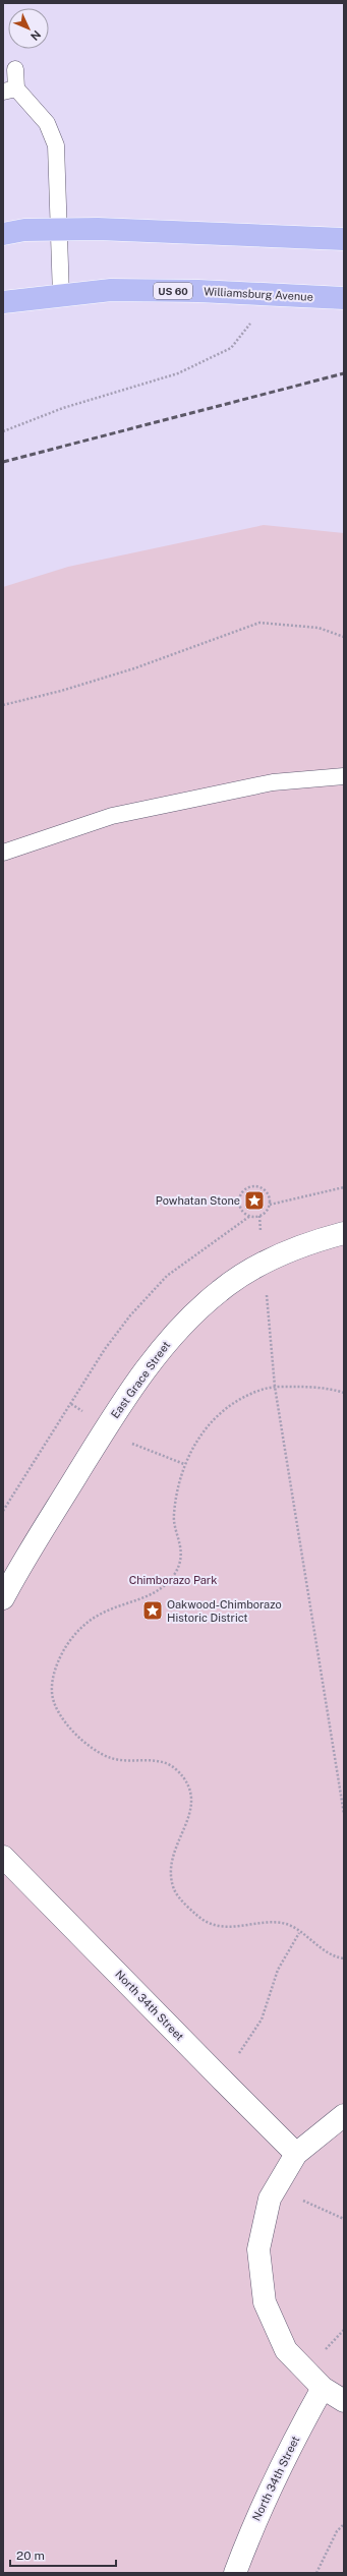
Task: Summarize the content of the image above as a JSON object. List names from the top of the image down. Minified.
{"streets":{"main road":["US 60","Williamsburg Avenue"],"street":["East Grace Street","North 34th Street"]},"parks":["Chimborazo Park"],"places":{"place":["Powhatan Stone","Oakwood-Chimborazo Historic District"]},"scale_bar":"20 m","north":"bottom right"}
